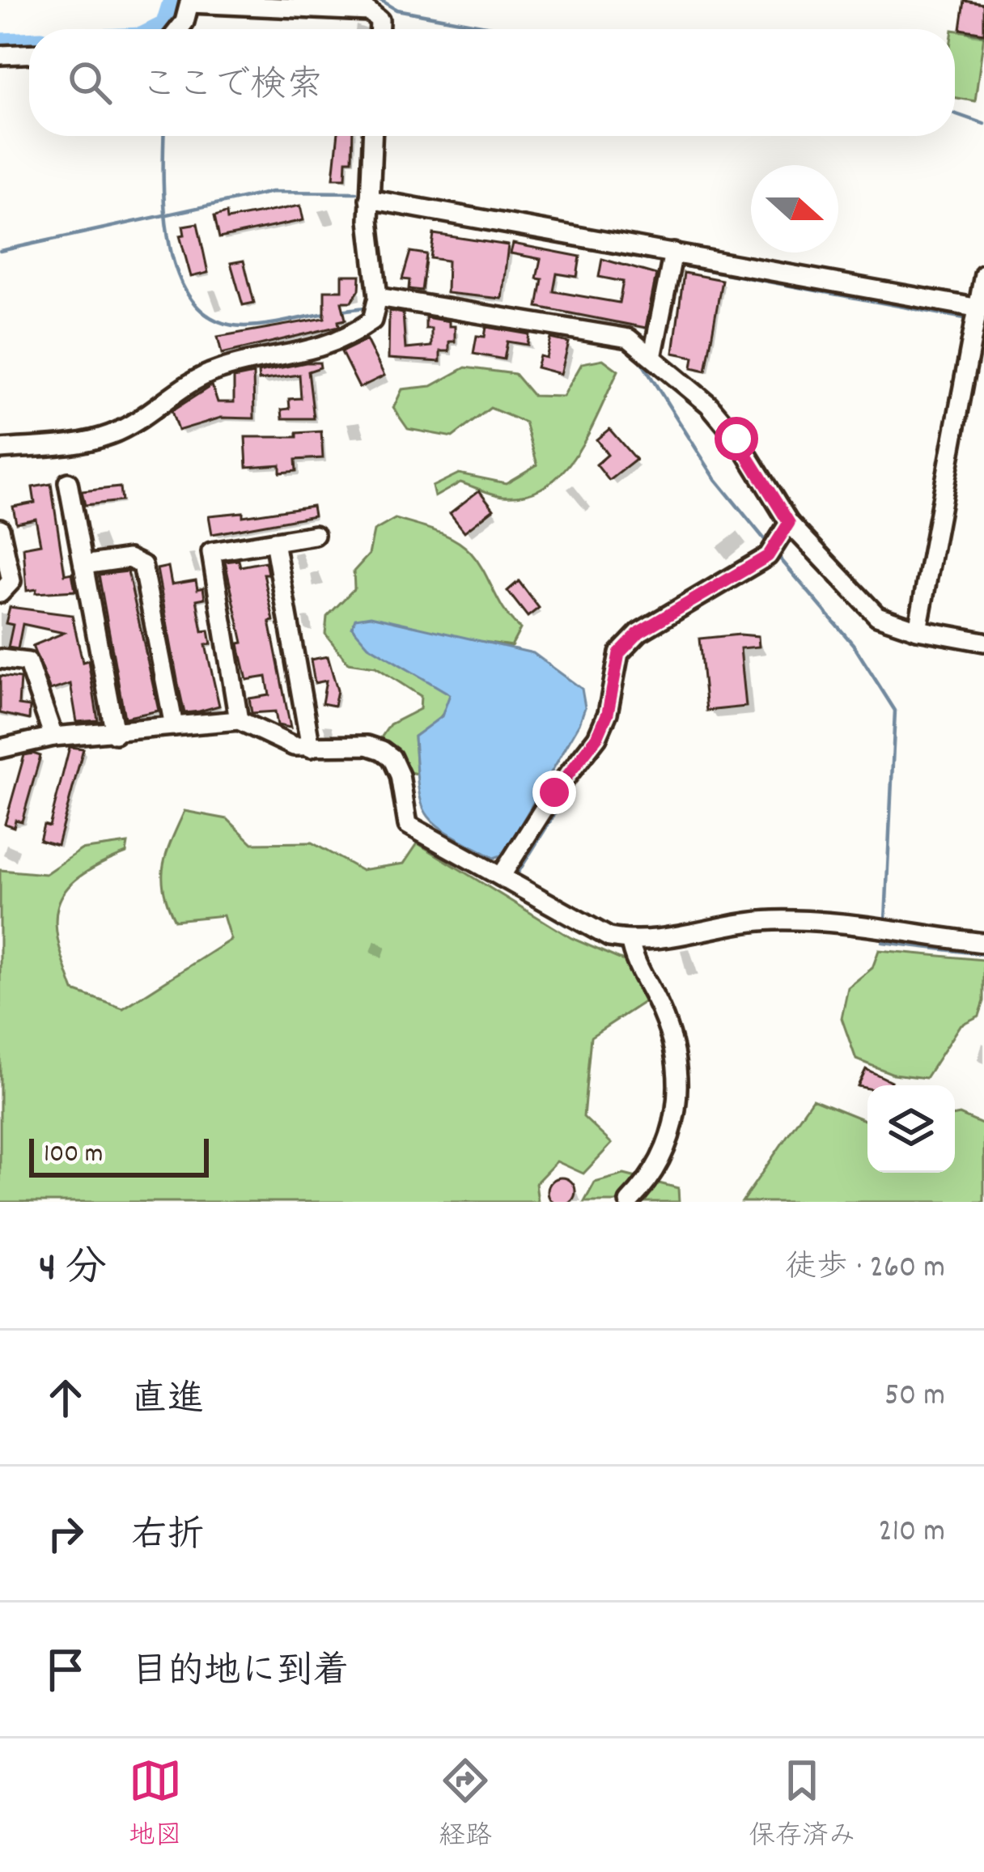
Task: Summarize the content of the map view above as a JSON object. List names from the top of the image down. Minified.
{"scale_bar":"100 m","north":"right","page":{"search":"ここで検索","scale":"100 m","heading":["4 分","徒歩 · 260 m"],"list":[["直進","50 m"],["右折","210 m"],"目的地に到着"],"nav":["地図","経路","保存済み"]}}
